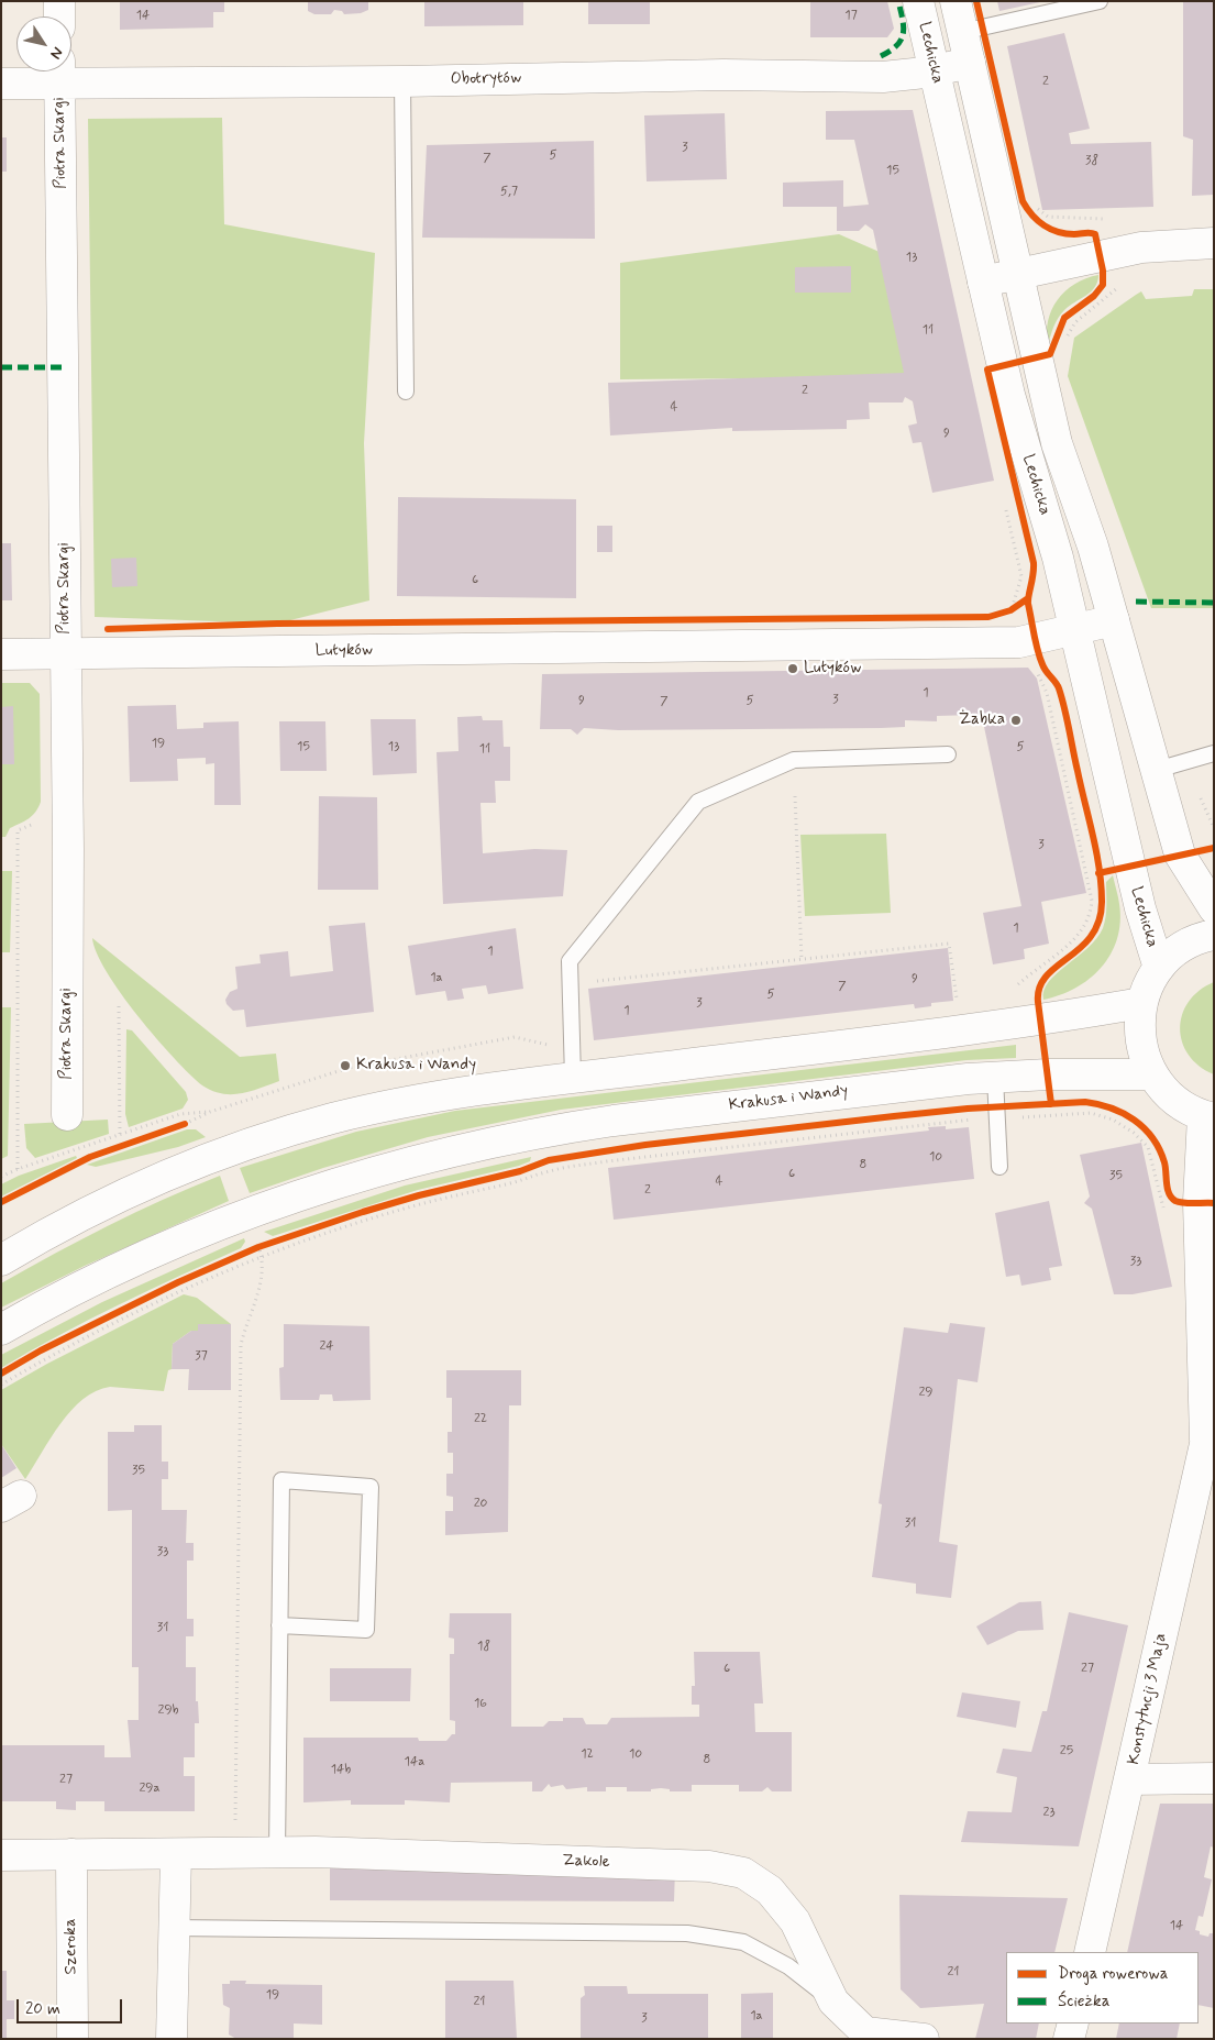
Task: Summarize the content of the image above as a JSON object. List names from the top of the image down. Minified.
{"streets":{"street":["Lechicka","Obotrytów","Piotra Skargi","Lutyków","Krakusa i Wandy","Konstytucji 3 Maja","Zakole","Szeroka"]},"crossings":[["Lechicka","Obotrytów"],["Lechicka","Lutyków"],["Obotrytów","Piotra Skargi"],["Piotra Skargi","Lutyków"]],"places":["Lutyków","Żabka","Krakusa i Wandy"],"house_numbers":["14","17","2","3","5","7","38","15","5,7","13","11","2","4","9","6","1","3","9","5","7","19","15","13","5","11","3","1","1","1a","9","7","5","3","1","10","8","6","35","4","2","33","24","37","29","22","35","20","31","33","31","18","6","27","16","29b","25","12","10","8","14a","14b","27","29a","23","14","21","19","21","1a","3"],"legend":["Droga rowerowa","Ścieżka"],"scale_bar":"20 m","north":"bottom right"}
